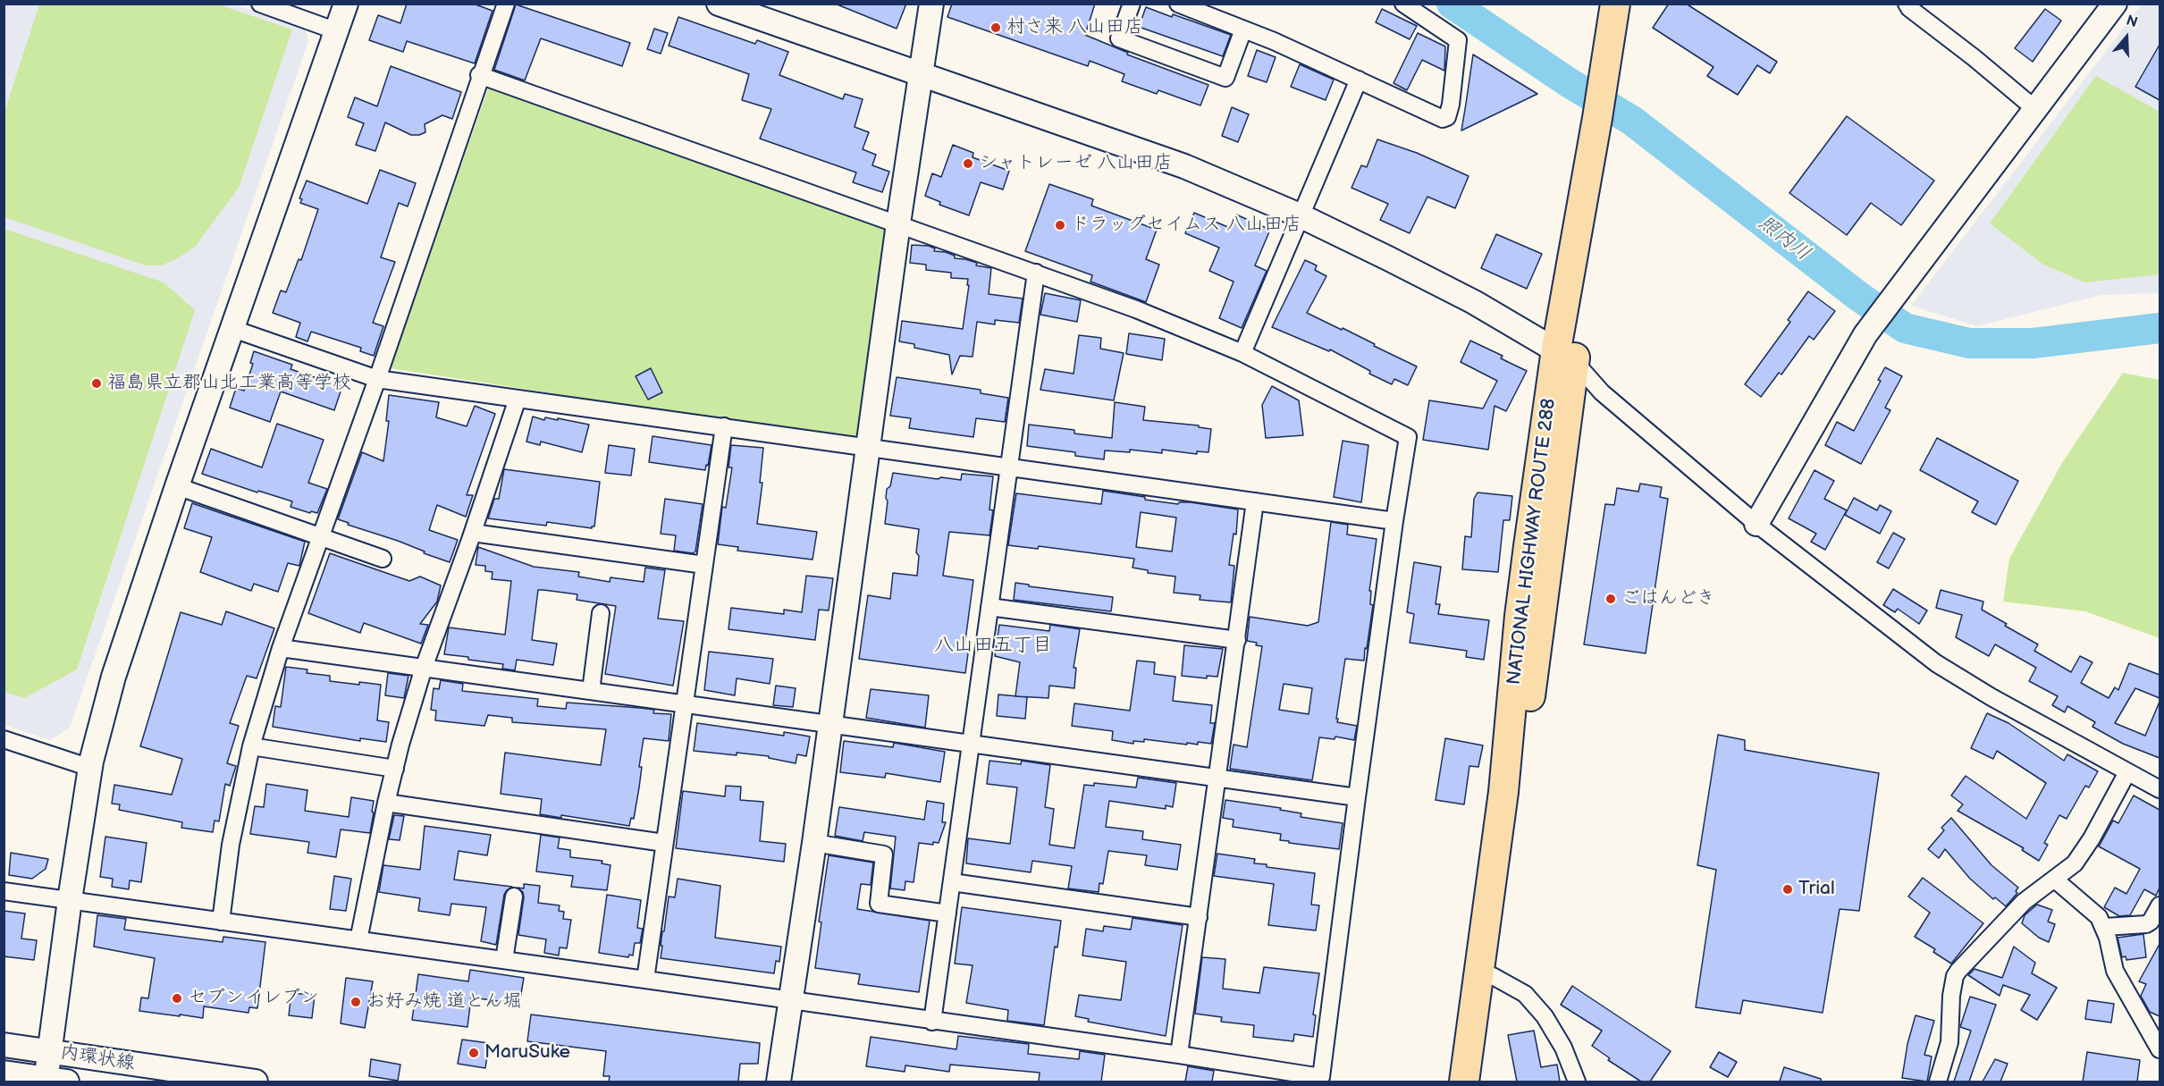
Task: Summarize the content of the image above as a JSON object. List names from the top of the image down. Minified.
{"streets":{"highway":["NATIONAL HIGHWAY ROUTE 288"],"street":["内環状線"]},"districts":["八山田五丁目"],"water":["照内川"],"places":["村さ来 八山田店","シャトレーゼ 八山田店","ドラッグセイムス 八山田店","福島県立郡山北工業高等学校","ごはんどき","Trial","セブンイレブン","お好み焼 道とん堀","MaruSuke"],"north":"top"}
